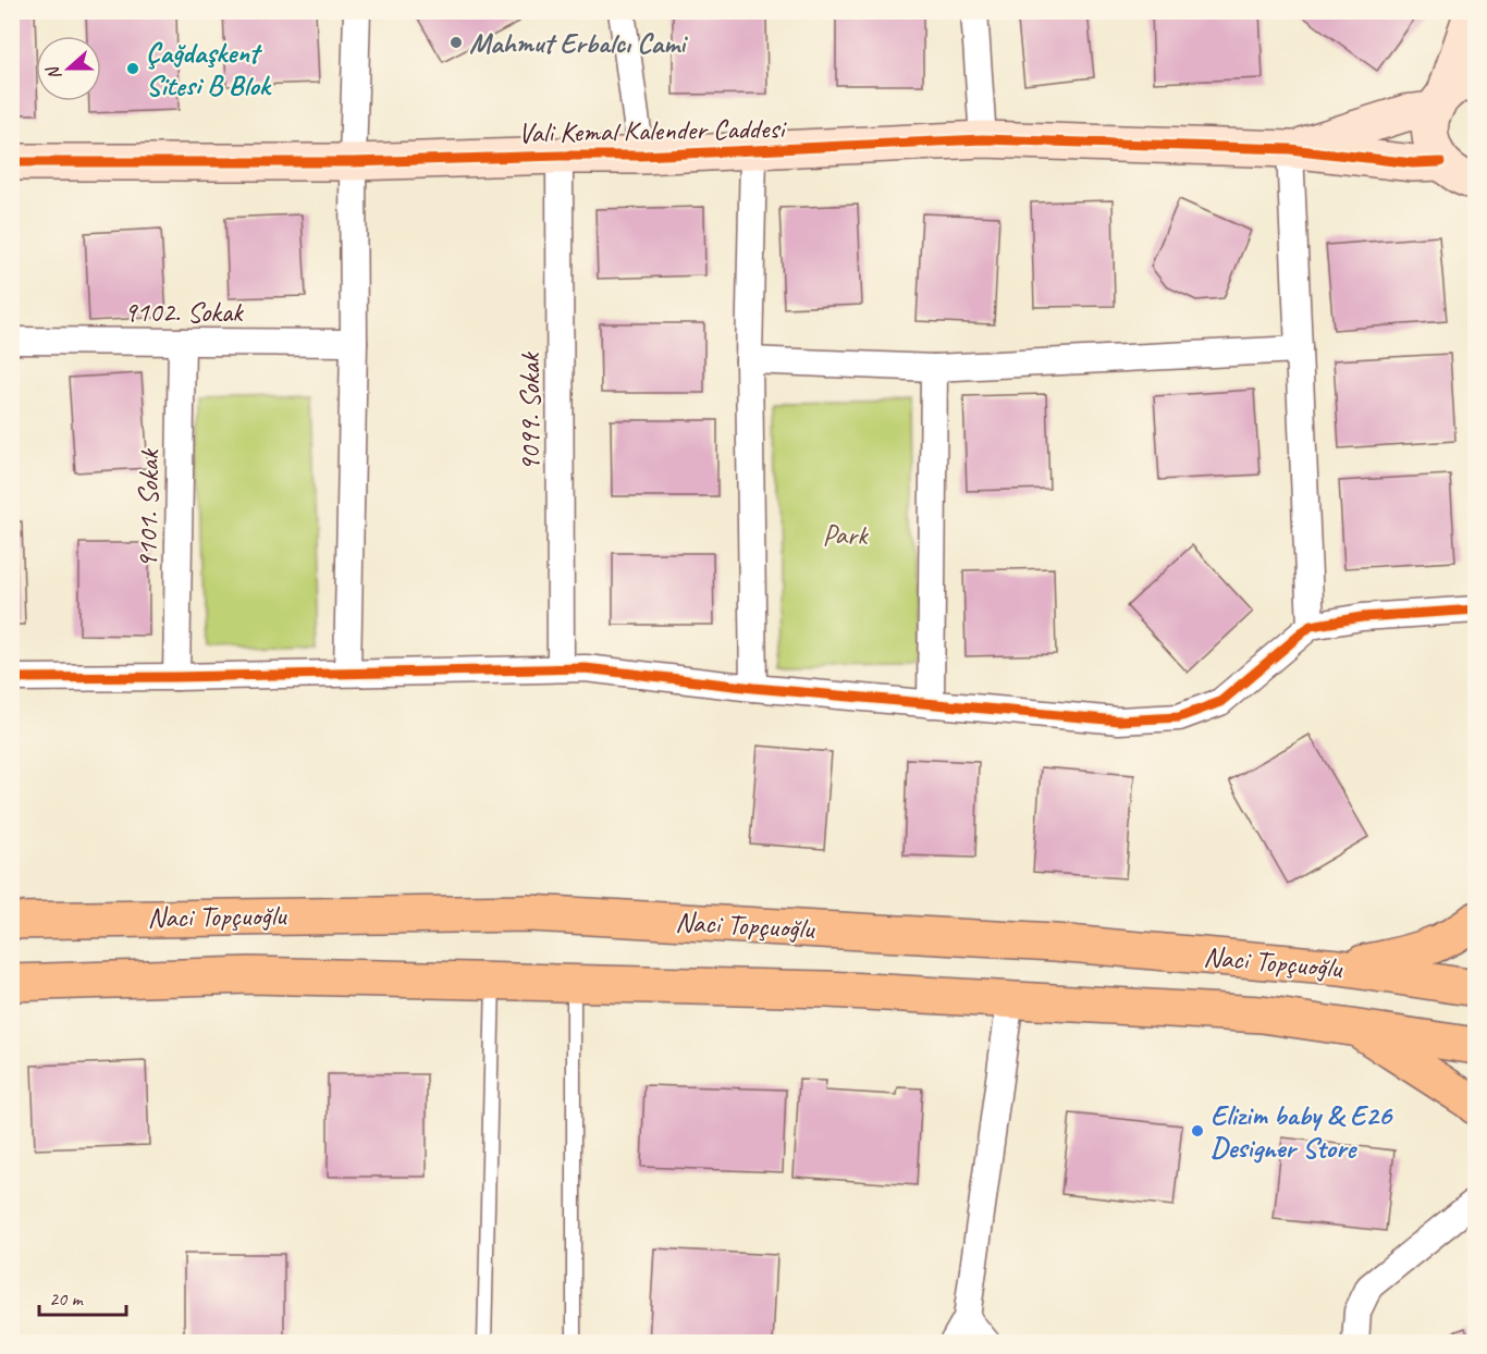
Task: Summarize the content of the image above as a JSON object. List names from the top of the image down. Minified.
{"streets":{"main road":["Naci Topçuoğlu"],"street":["Vali Kemal Kalender Caddesi","9102. Sokak","9099. Sokak","9101. Sokak"]},"crossings":[["Vali Kemal Kalender Caddesi","9099. Sokak"],["9102. Sokak","9101. Sokak"]],"parks":["Park"],"places":["Mahmut Erbalcı Cami","Çağdaşkent Sitesi B Blok","Elizim baby & E26 Designer Store"],"scale_bar":"20 m","north":"left"}
